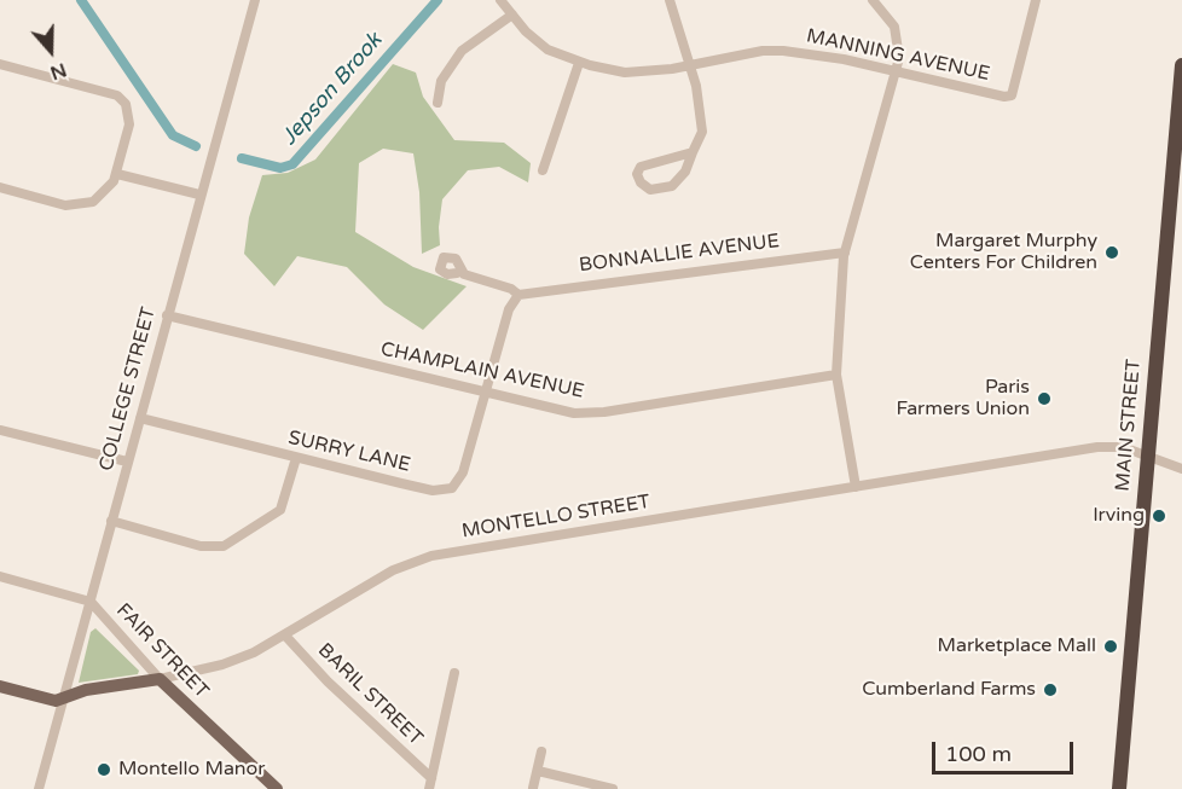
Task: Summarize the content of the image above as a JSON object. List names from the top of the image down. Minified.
{"streets":{"highway":["MAIN STREET"],"main road":["MONTELLO STREET","FAIR STREET"],"street":["MANNING AVENUE","BONNALLIE AVENUE","CHAMPLAIN AVENUE","COLLEGE STREET","SURRY LANE","BARIL STREET"]},"crossings":[["CHAMPLAIN AVENUE","COLLEGE STREET"],["CHAMPLAIN AVENUE","SURRY LANE"],["COLLEGE STREET","SURRY LANE"],["COLLEGE STREET","MONTELLO STREET"],["COLLEGE STREET","FAIR STREET"],["MAIN STREET","MONTELLO STREET"],["MONTELLO STREET","FAIR STREET"],["MONTELLO STREET","BARIL STREET"]],"water":["Jepson Brook"],"places":["Margaret Murphy Centers For Children","Paris Farmers Union","Irving","Marketplace Mall","Cumberland Farms","Montello Manor"],"scale_bar":"100 m","north":"bottom"}
